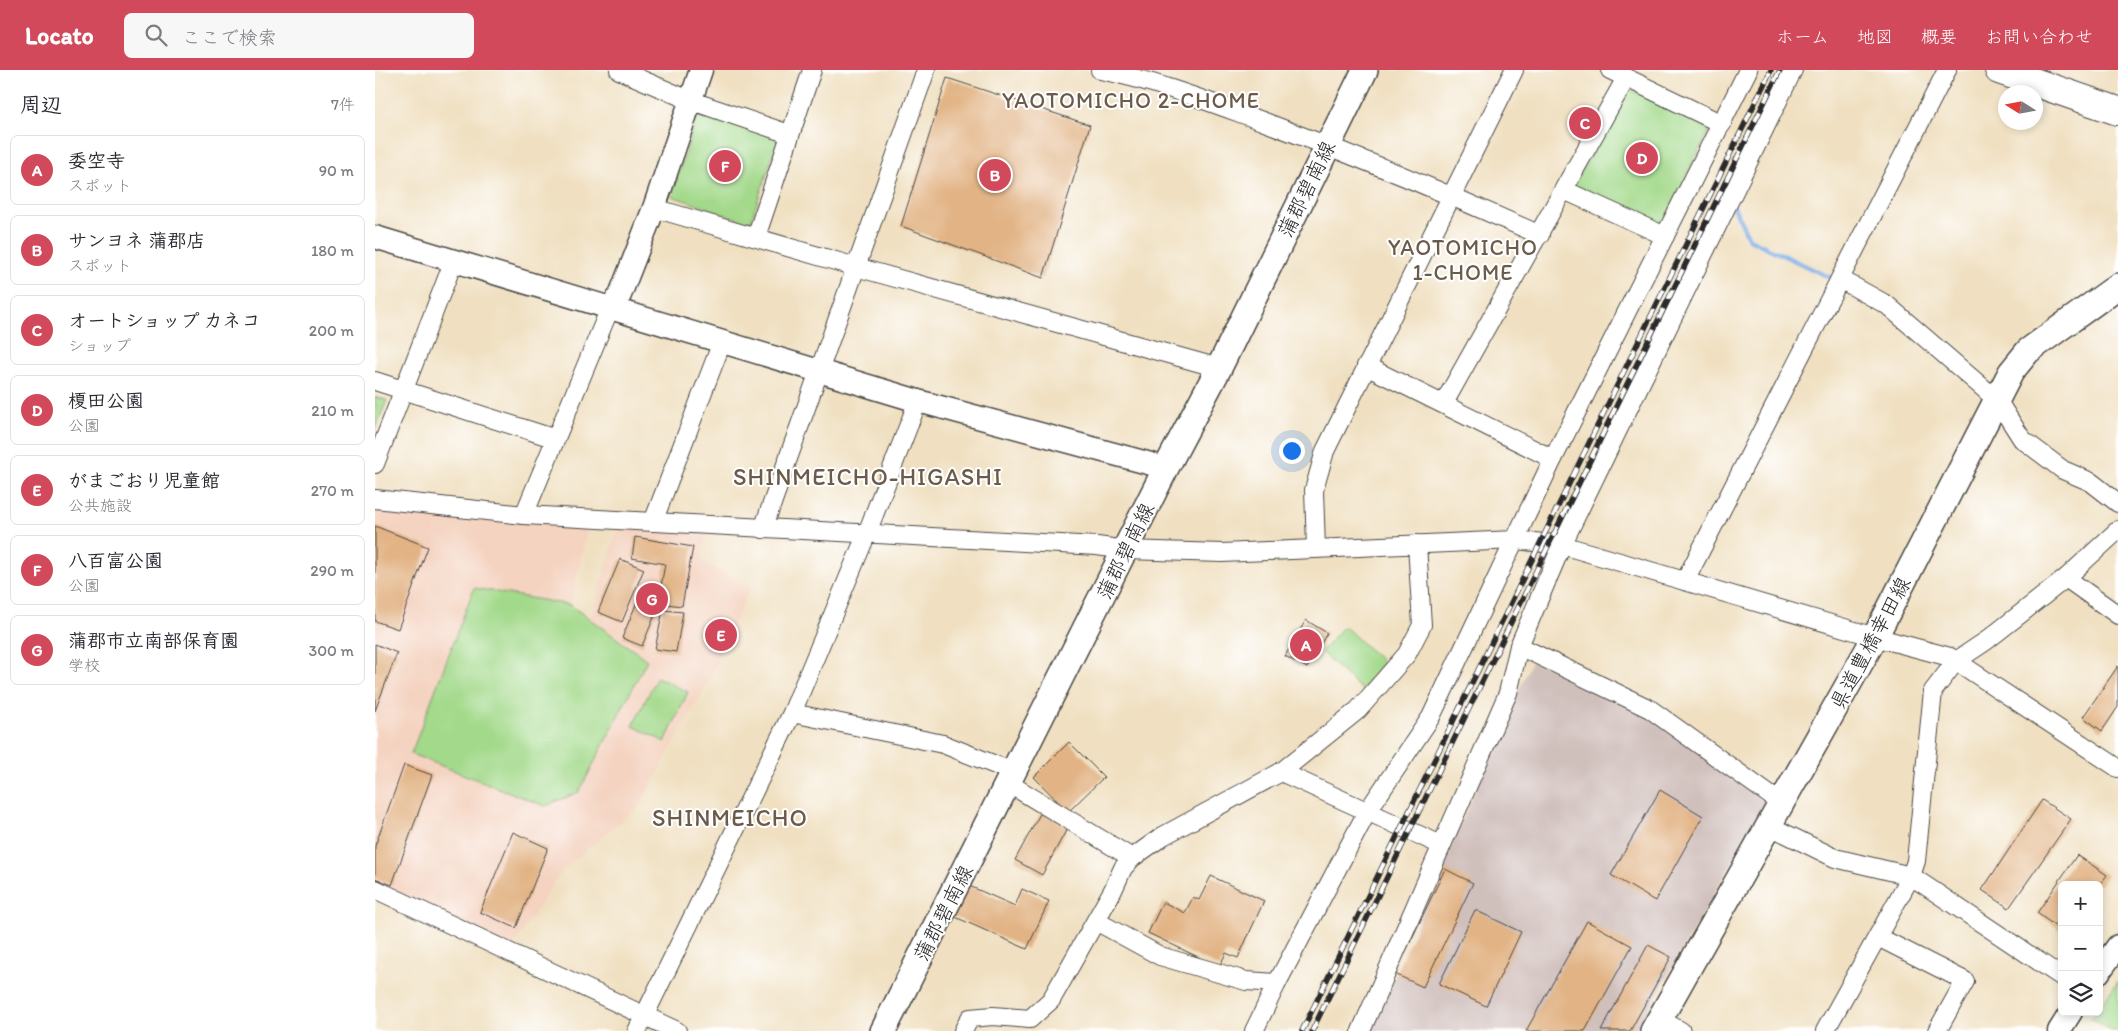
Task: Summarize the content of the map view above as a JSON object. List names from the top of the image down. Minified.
{"streets":{"main road":["蒲郡碧南線","県道豊橋幸田線"]},"districts":["YAOTOMICHO 2-CHOME","YAOTOMICHO 1-CHOME","SHINMEICHO-HIGASHI","SHINMEICHO"],"north":"left","page":{"header":"Locato","search":"ここで検索","nav":["ホーム","地図","概要","お問い合わせ"],"heading":["周辺","7件"],"pins":["C","D","F","B","G","E","A"],"list":[{"mark":"A","name":"委空寺","note":"スポット","value":"90 m"},{"mark":"B","name":"サンヨネ 蒲郡店","note":"スポット","value":"180 m"},{"mark":"C","name":"オートショップ カネコ","note":"ショップ","value":"200 m"},{"mark":"D","name":"榎田公園","note":"公園","value":"210 m"},{"mark":"E","name":"がまごおり児童館","note":"公共施設","value":"270 m"},{"mark":"F","name":"八百富公園","note":"公園","value":"290 m"},{"mark":"G","name":"蒲郡市立南部保育園","note":"学校","value":"300 m"}],"map_buttons":["+","−"]}}
